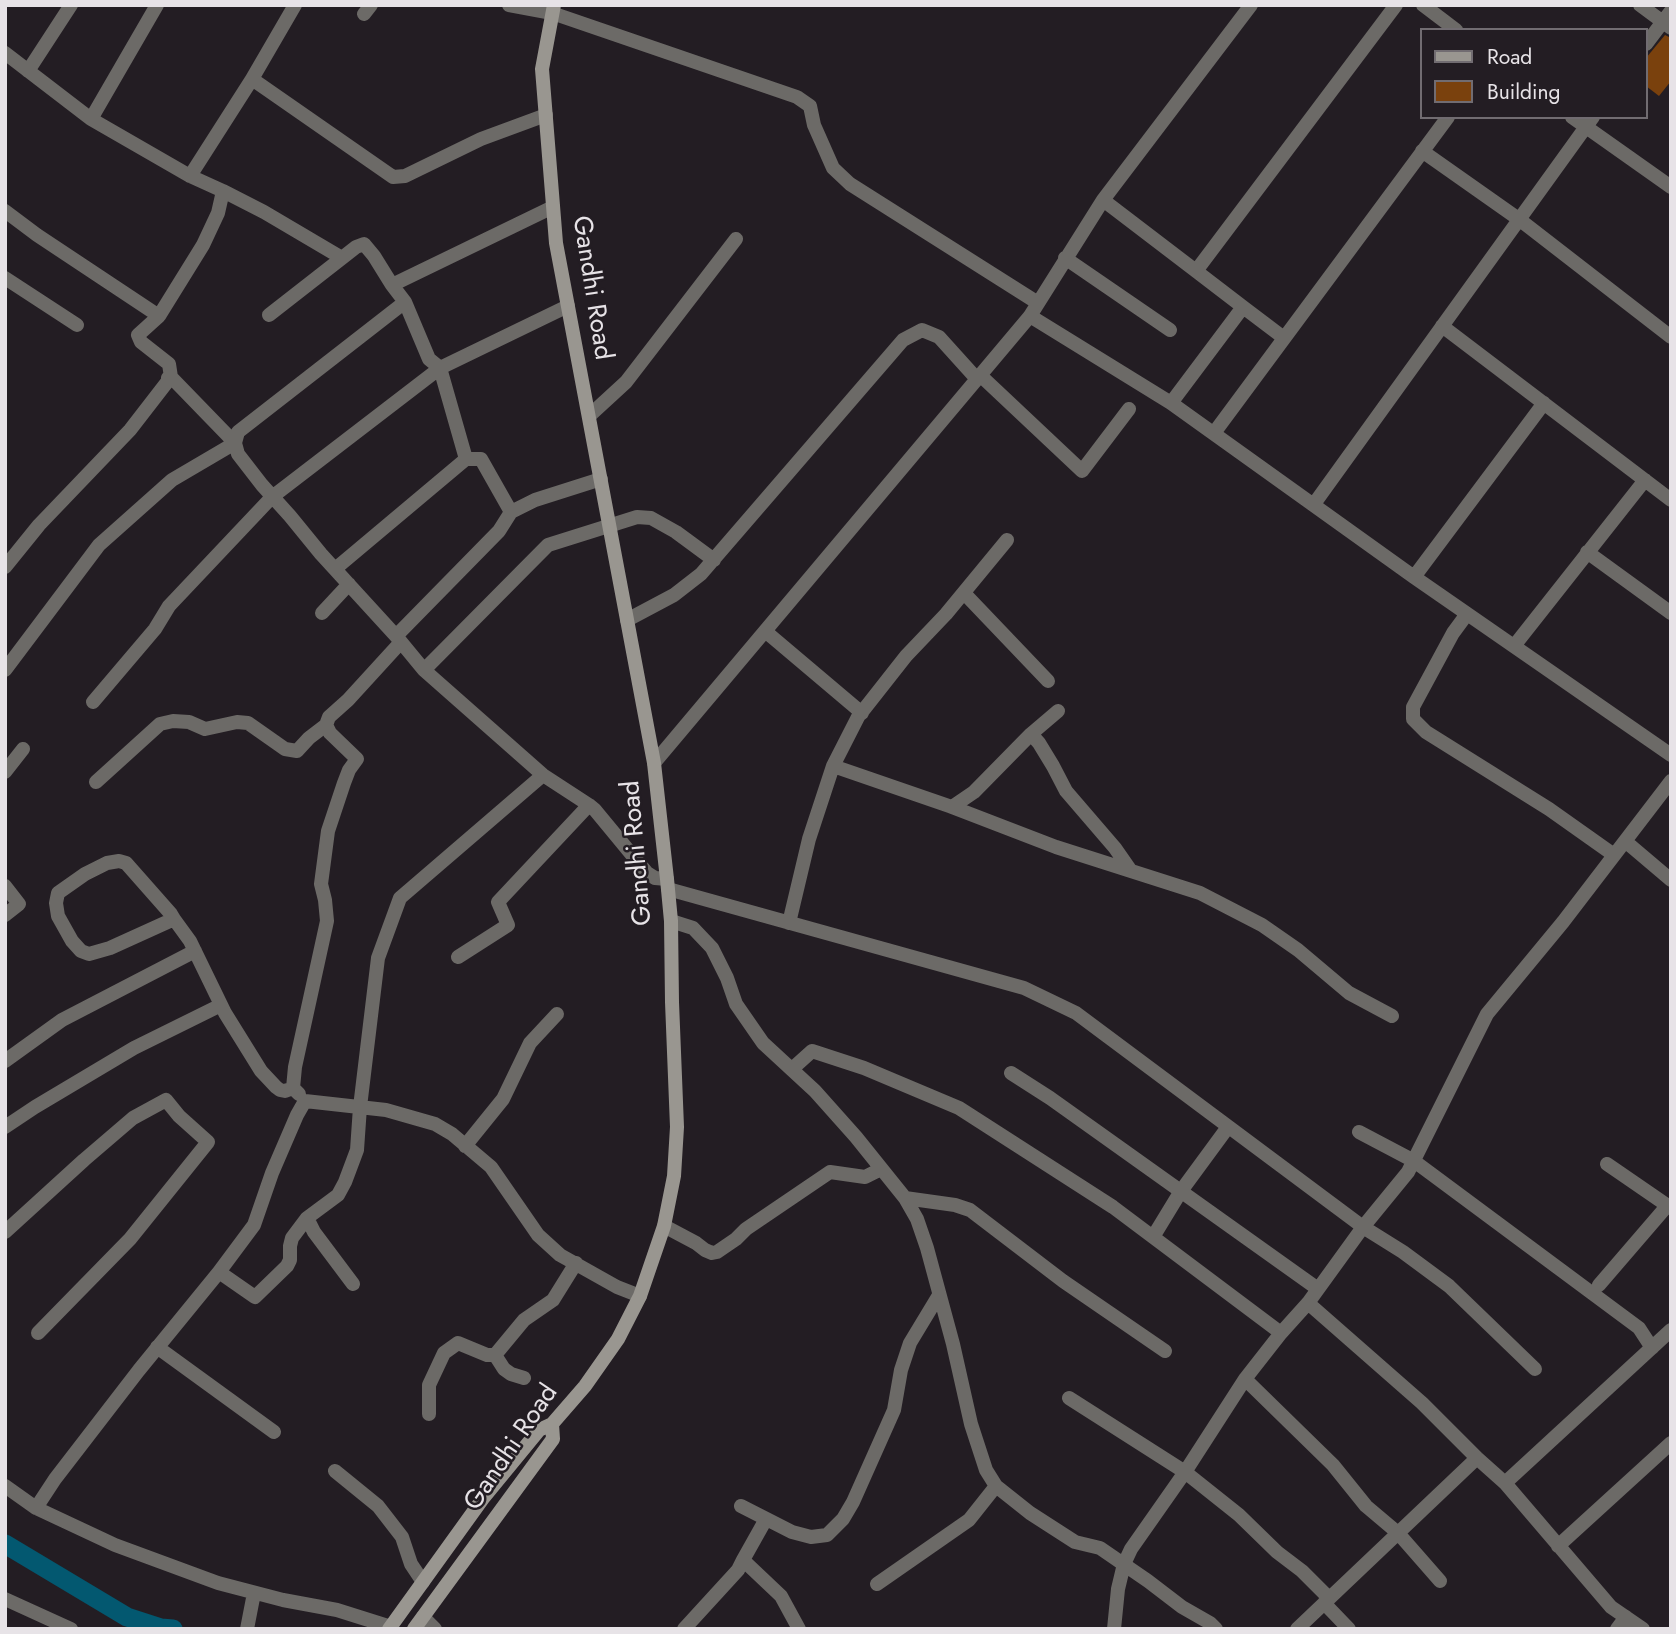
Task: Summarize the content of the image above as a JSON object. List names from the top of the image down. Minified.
{"streets":{"main road":["Gandhi Road"]},"legend":["Road","Building"]}
